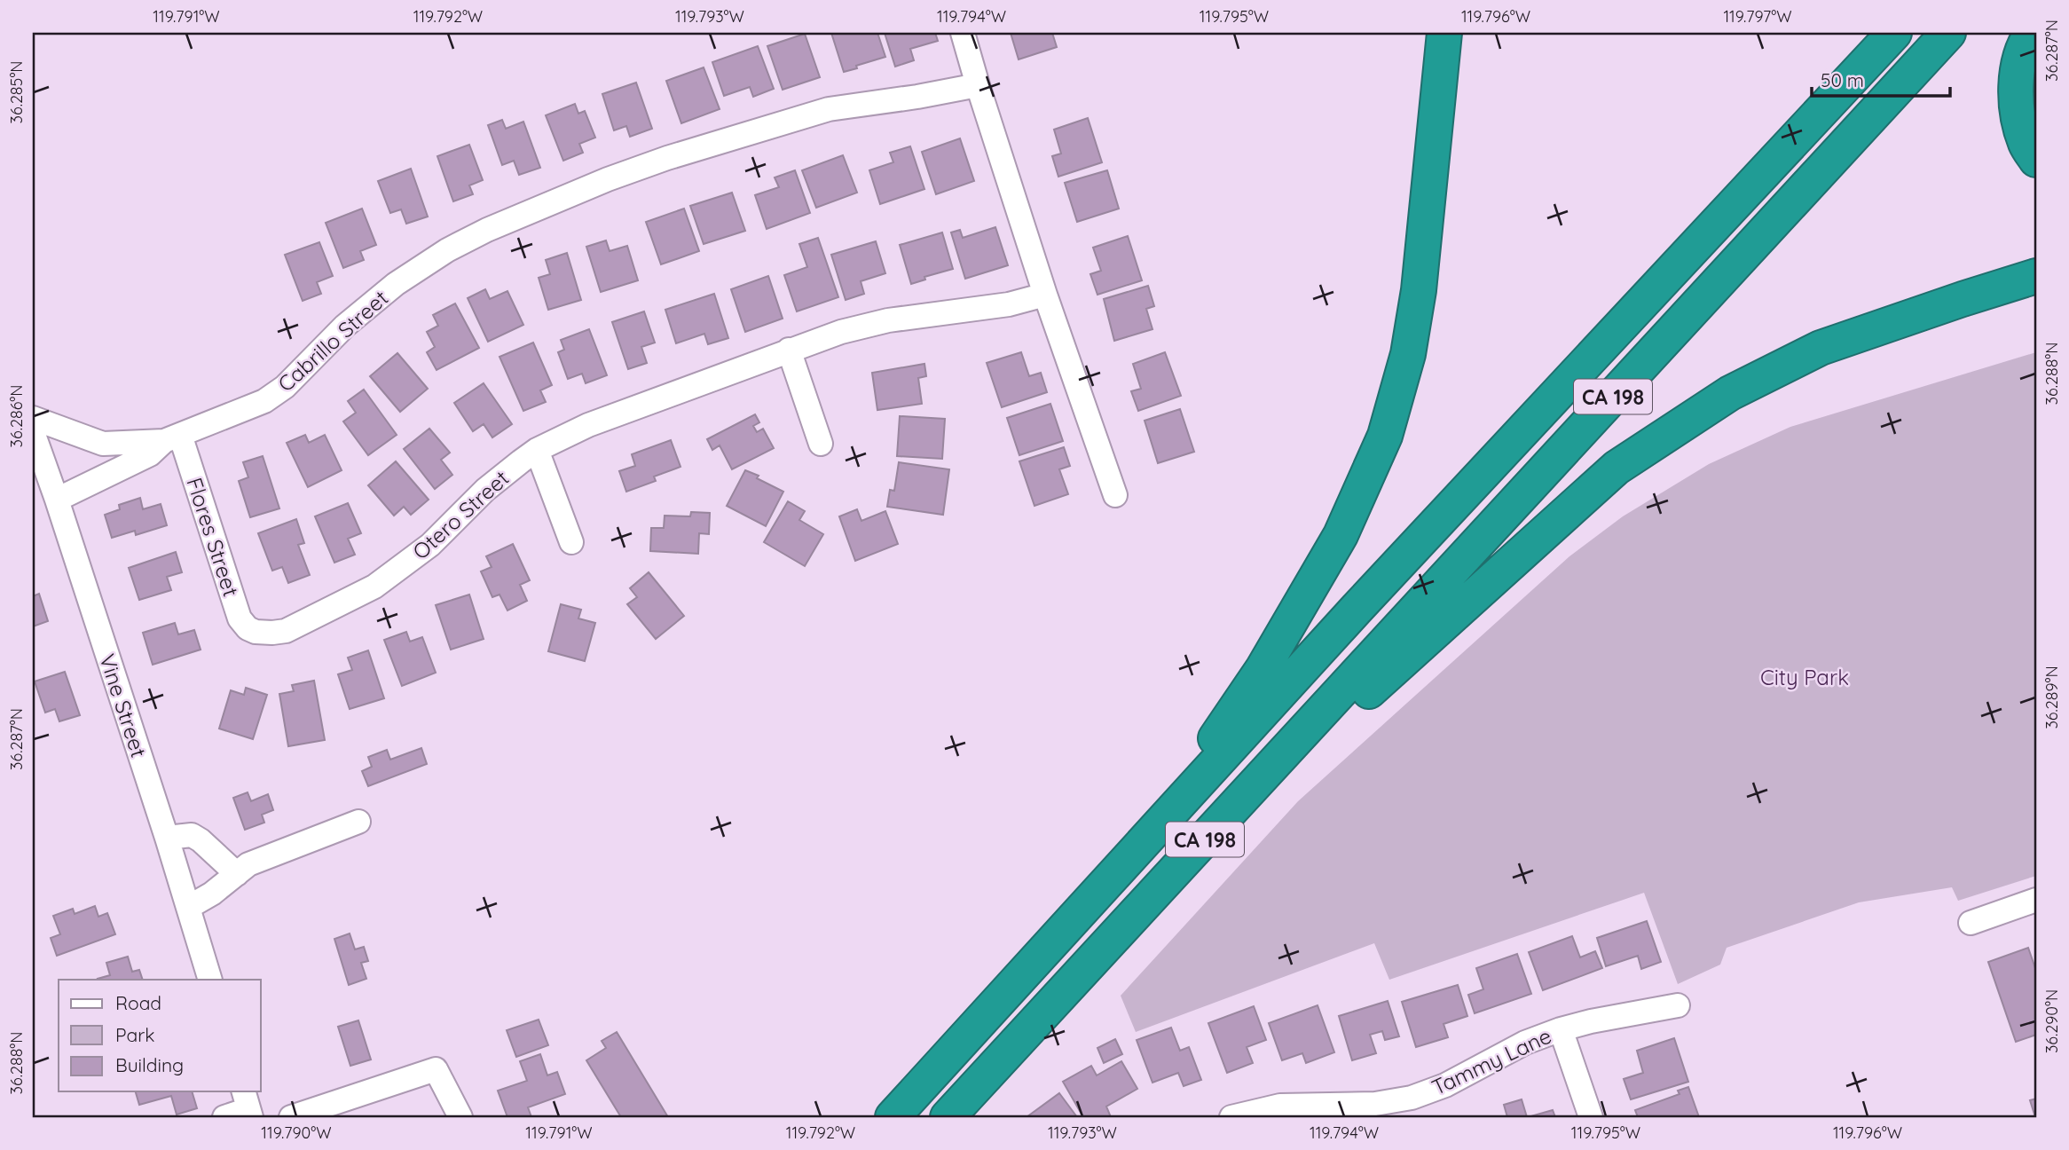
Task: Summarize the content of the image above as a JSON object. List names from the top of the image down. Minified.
{"streets":{"highway":["CA 198"],"street":["Cabrillo Street","Otero Street","Flores Street","Vine Street","Tammy Lane"]},"crossings":[["Cabrillo Street","Flores Street"],["Cabrillo Street","Vine Street"],["Otero Street","Flores Street"]],"parks":["City Park"],"legend":["Road","Park","Building"],"scale_bar":"50 m","coordinates":["119.791°W","119.792°W","119.793°W","119.794°W","119.795°W","119.796°W","119.797°W","36.287°N","36.285°N","36.288°N","36.286°N","36.289°N","36.290°N","119.790°W"]}
